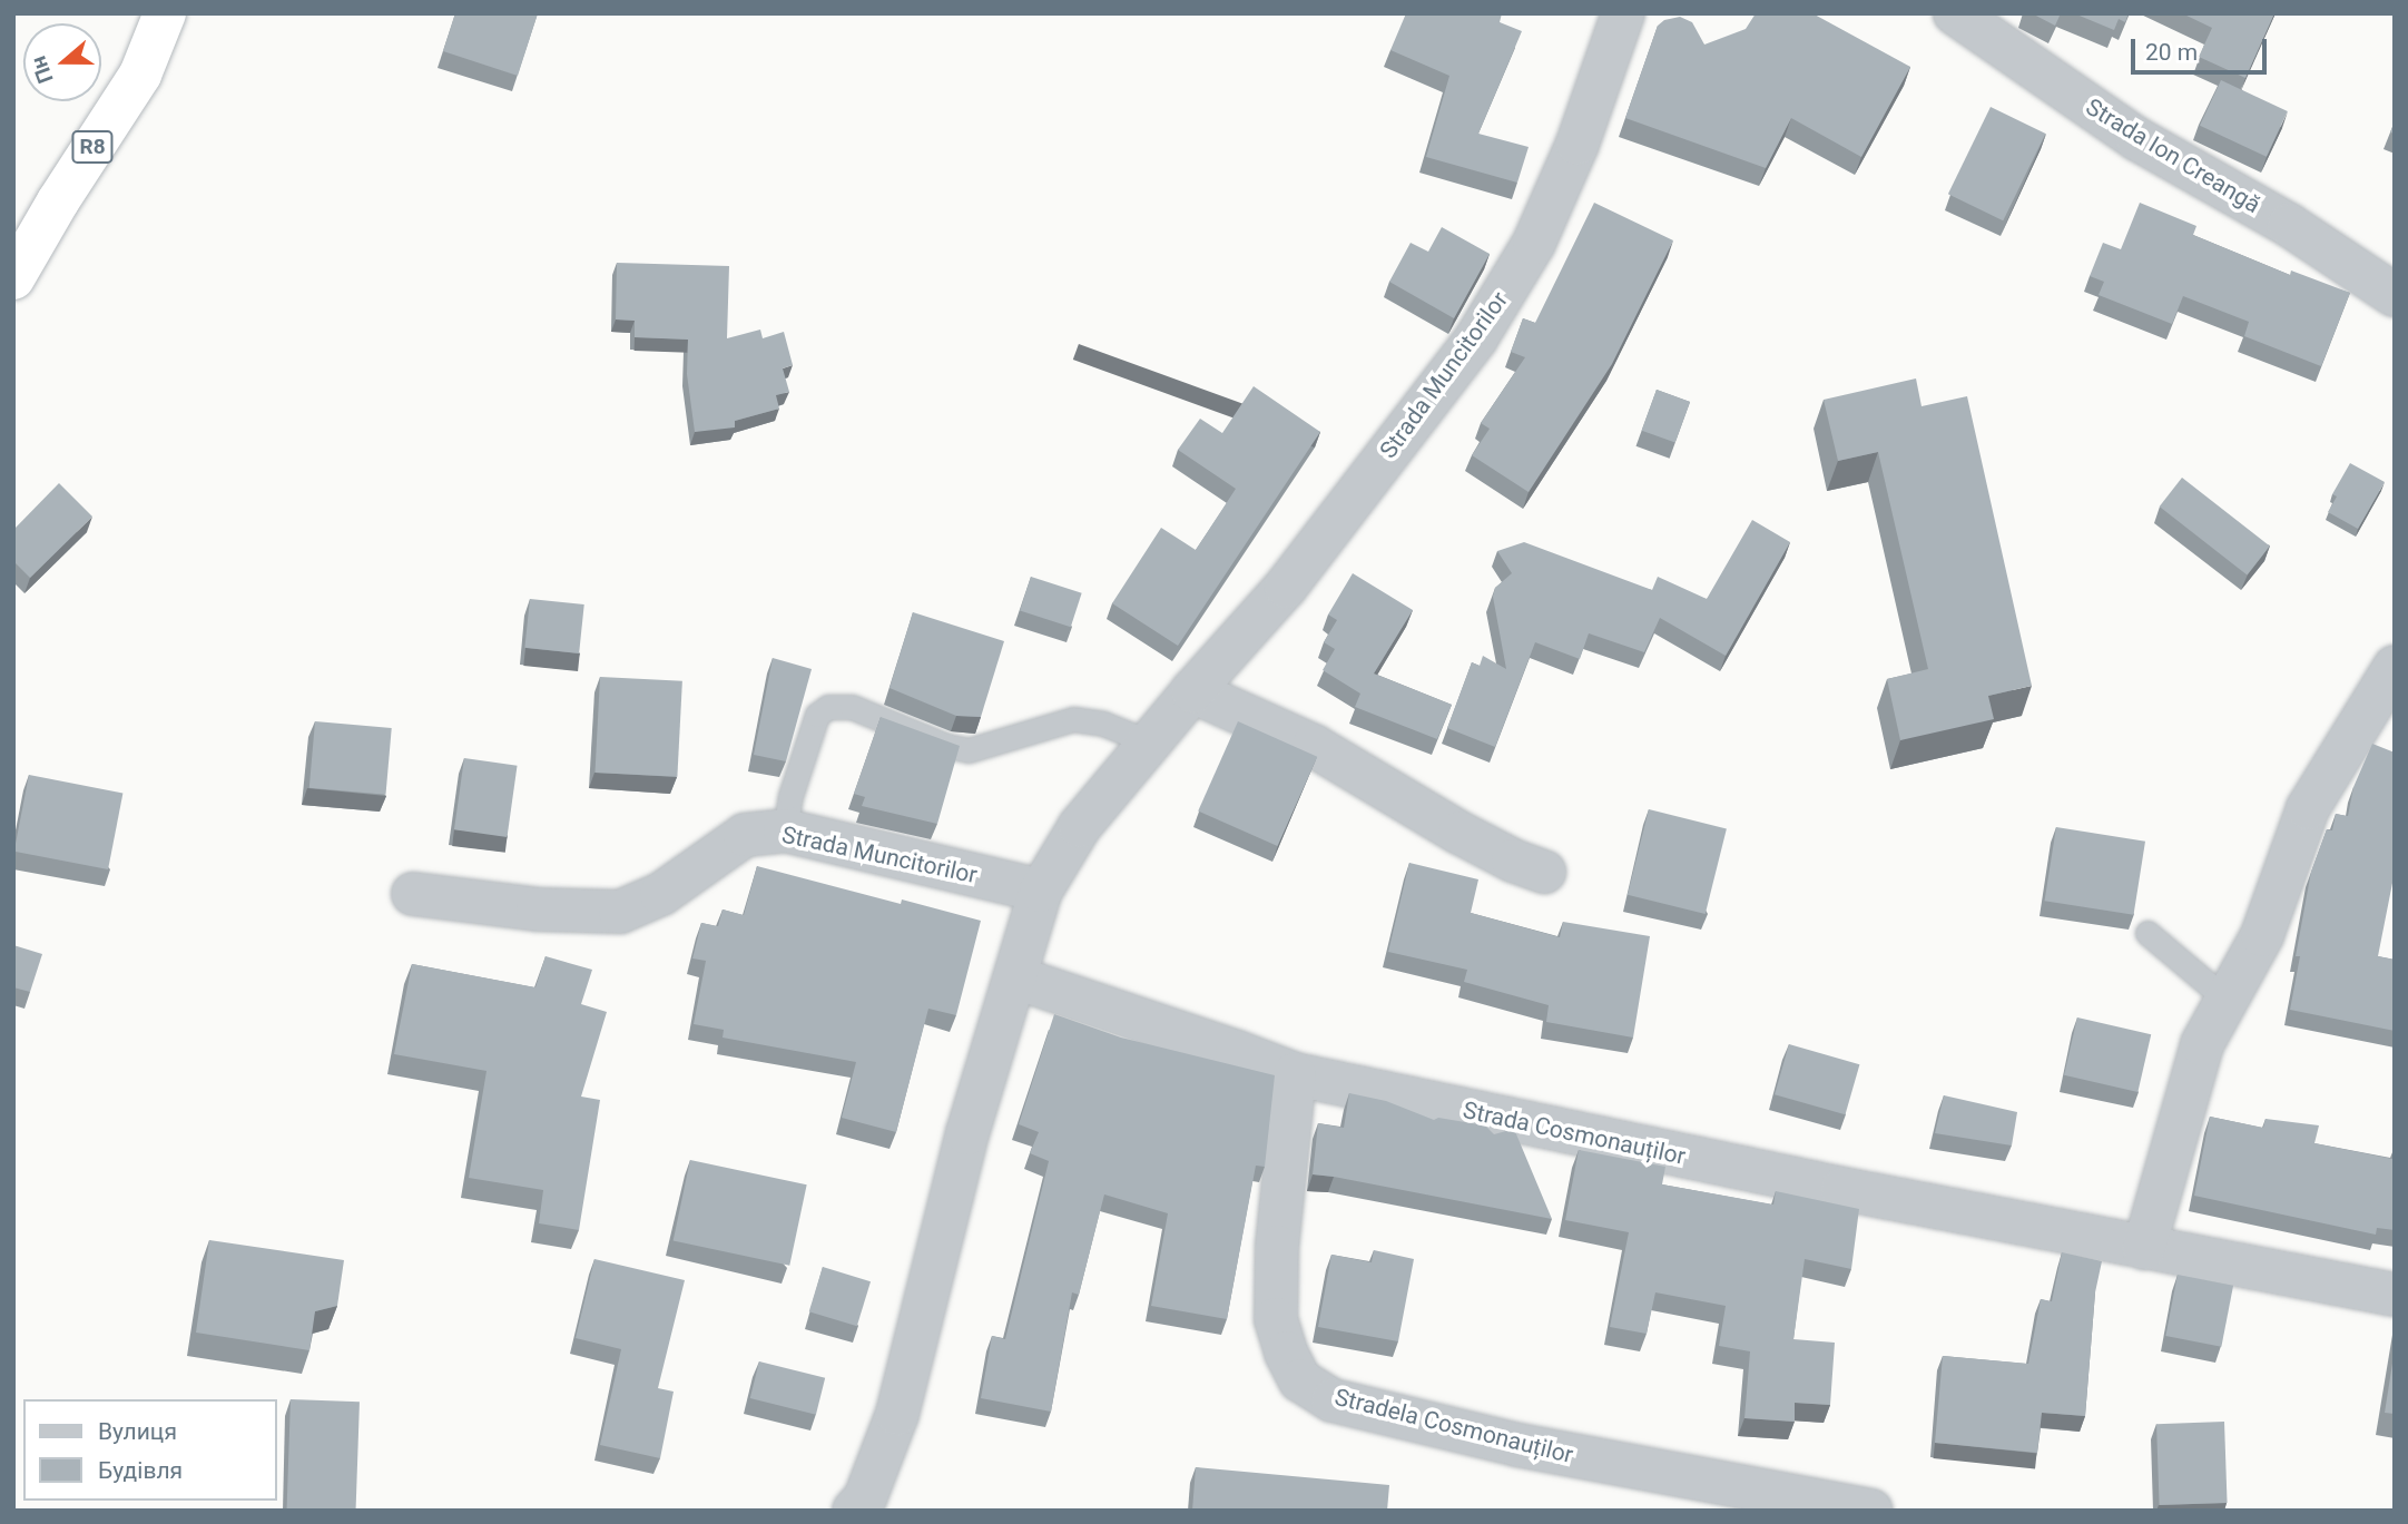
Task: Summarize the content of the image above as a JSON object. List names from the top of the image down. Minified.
{"streets":{"highway":["R8"],"street":["Strada Ion Creangă","Strada Muncitorilor","Strada Cosmonauților","Stradela Cosmonauților"]},"crossings":[["Strada Muncitorilor","Strada Cosmonauților"],["Strada Cosmonauților","Stradela Cosmonauților"]],"legend":["Вулиця","Будівля"],"scale_bar":"20 m","north":"left"}
